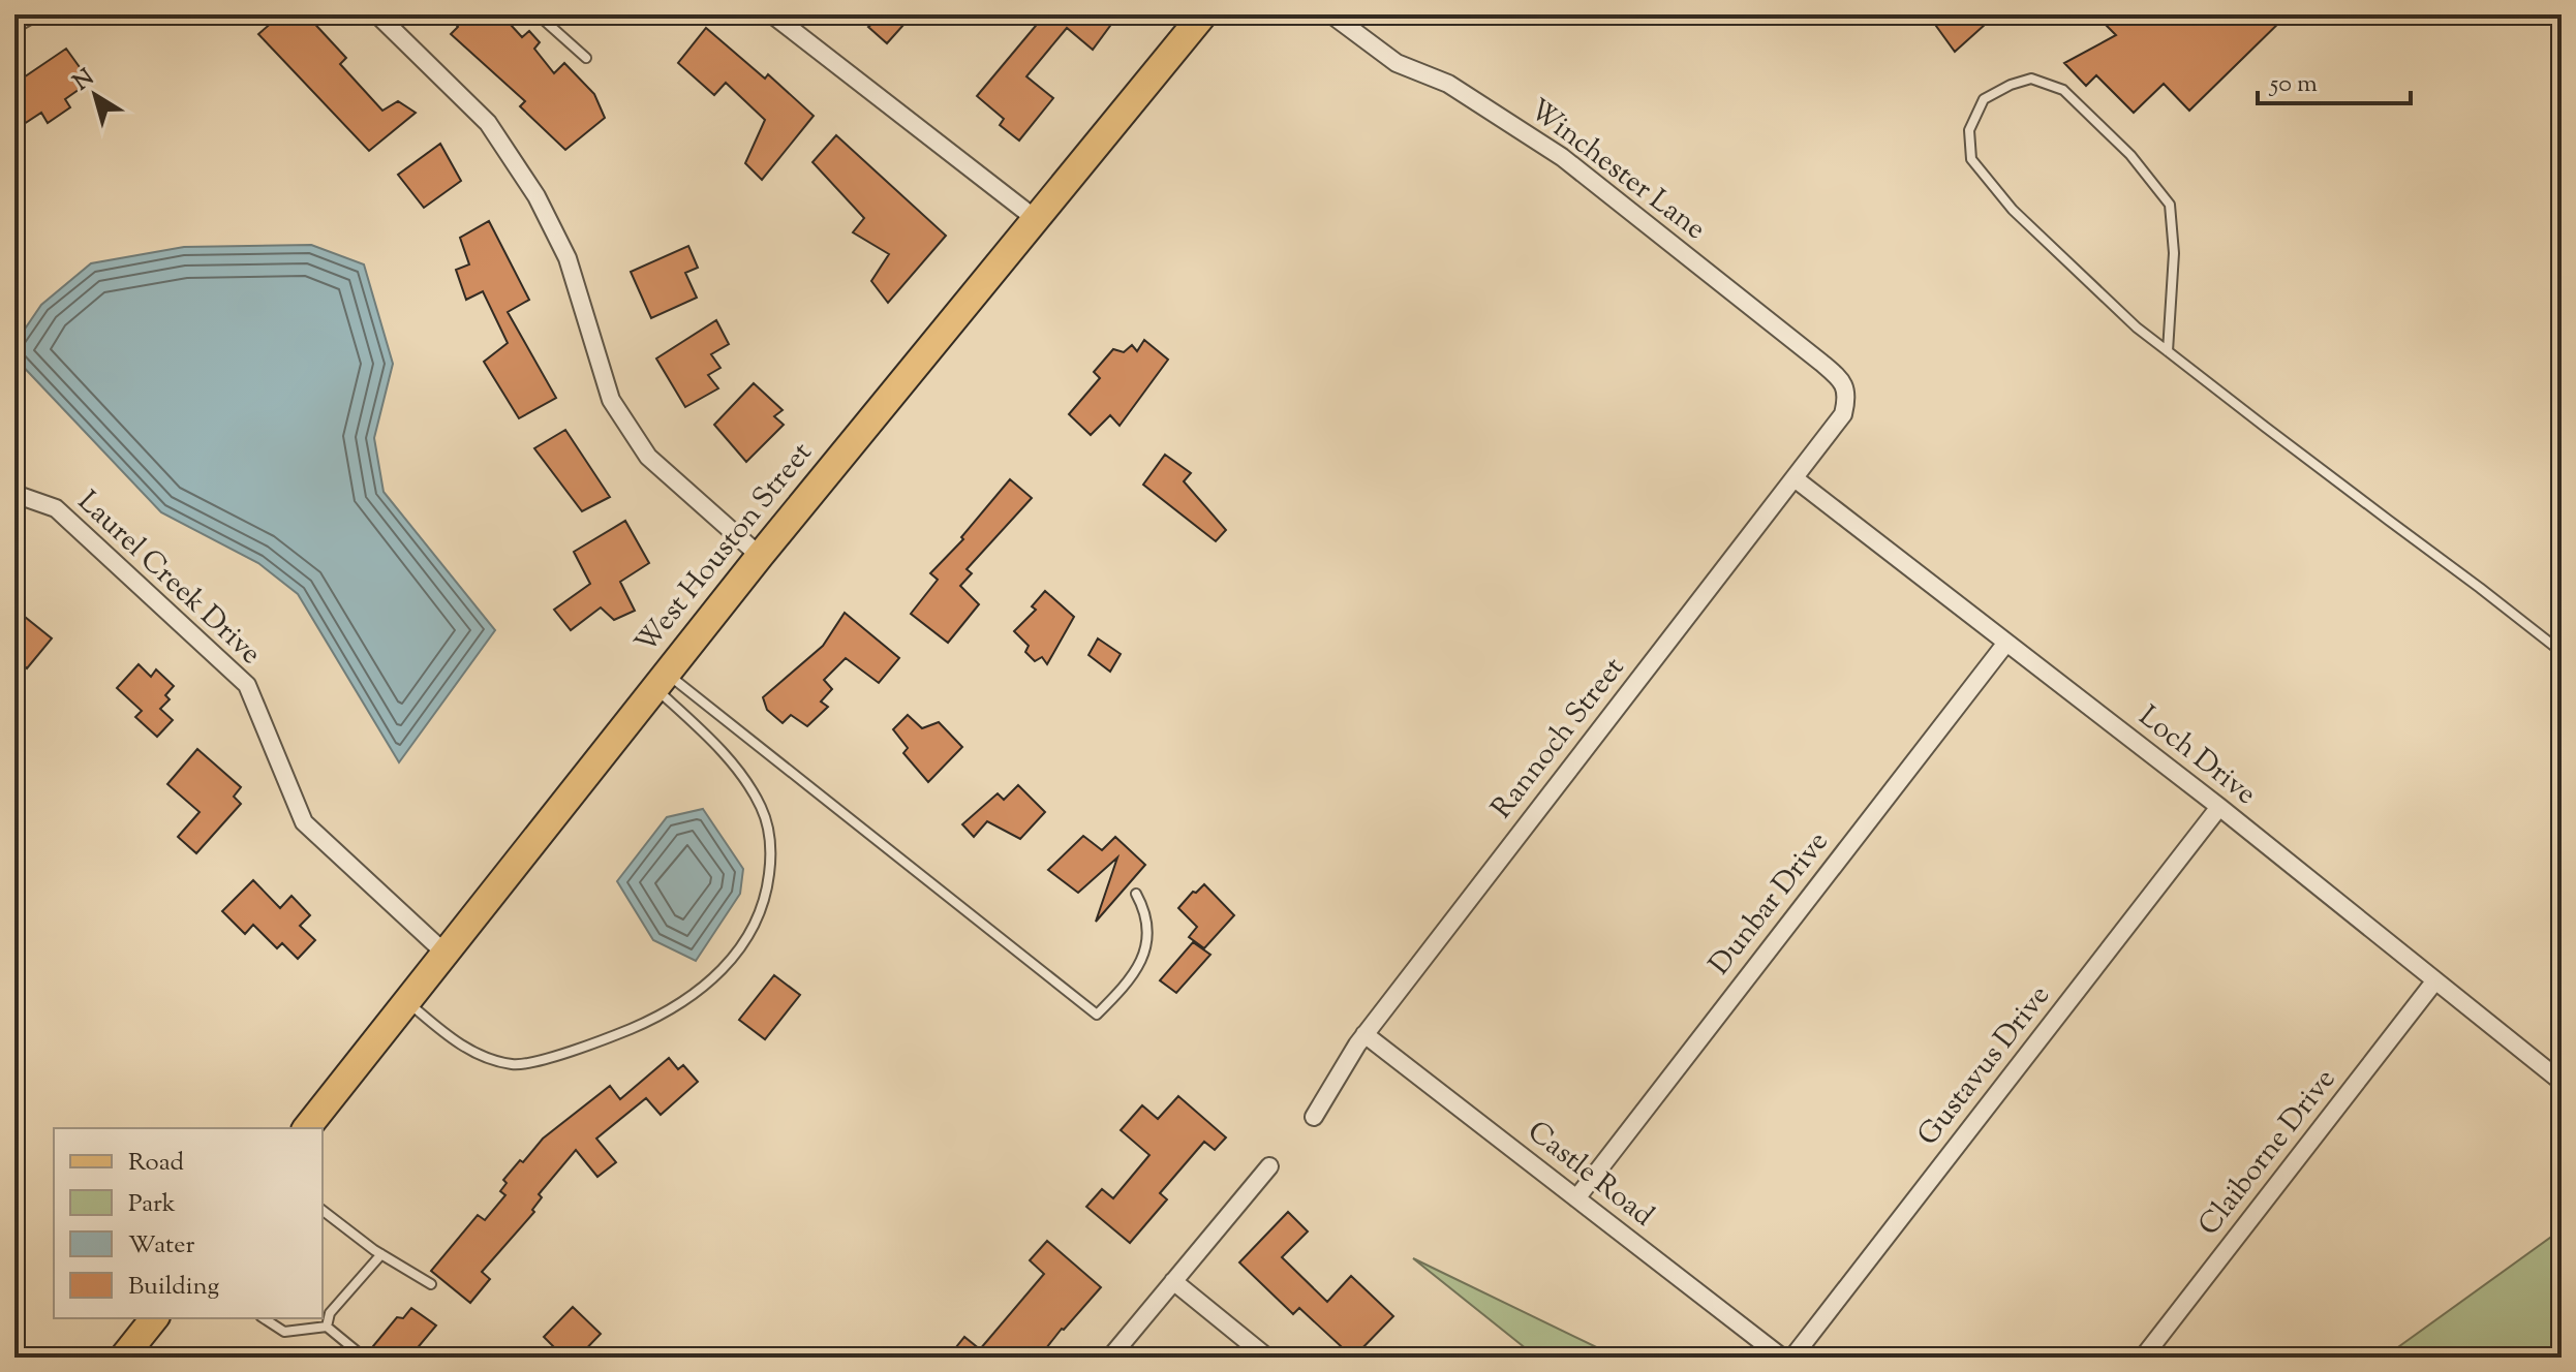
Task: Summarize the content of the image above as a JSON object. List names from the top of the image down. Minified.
{"streets":{"main road":["West Houston Street"],"street":["Winchester Lane","Laurel Creek Drive","Rannoch Street","Loch Drive","Dunbar Drive","Gustavus Drive","Claiborne Drive","Castle Road"]},"crossings":[["Winchester Lane","Rannoch Street"],["West Houston Street","Laurel Creek Drive"],["Rannoch Street","Loch Drive"],["Rannoch Street","Castle Road"],["Loch Drive","Dunbar Drive"],["Loch Drive","Gustavus Drive"],["Loch Drive","Claiborne Drive"],["Dunbar Drive","Castle Road"]],"legend":["Road","Park","Water","Building"],"scale_bar":"50 m","north":"top left"}
